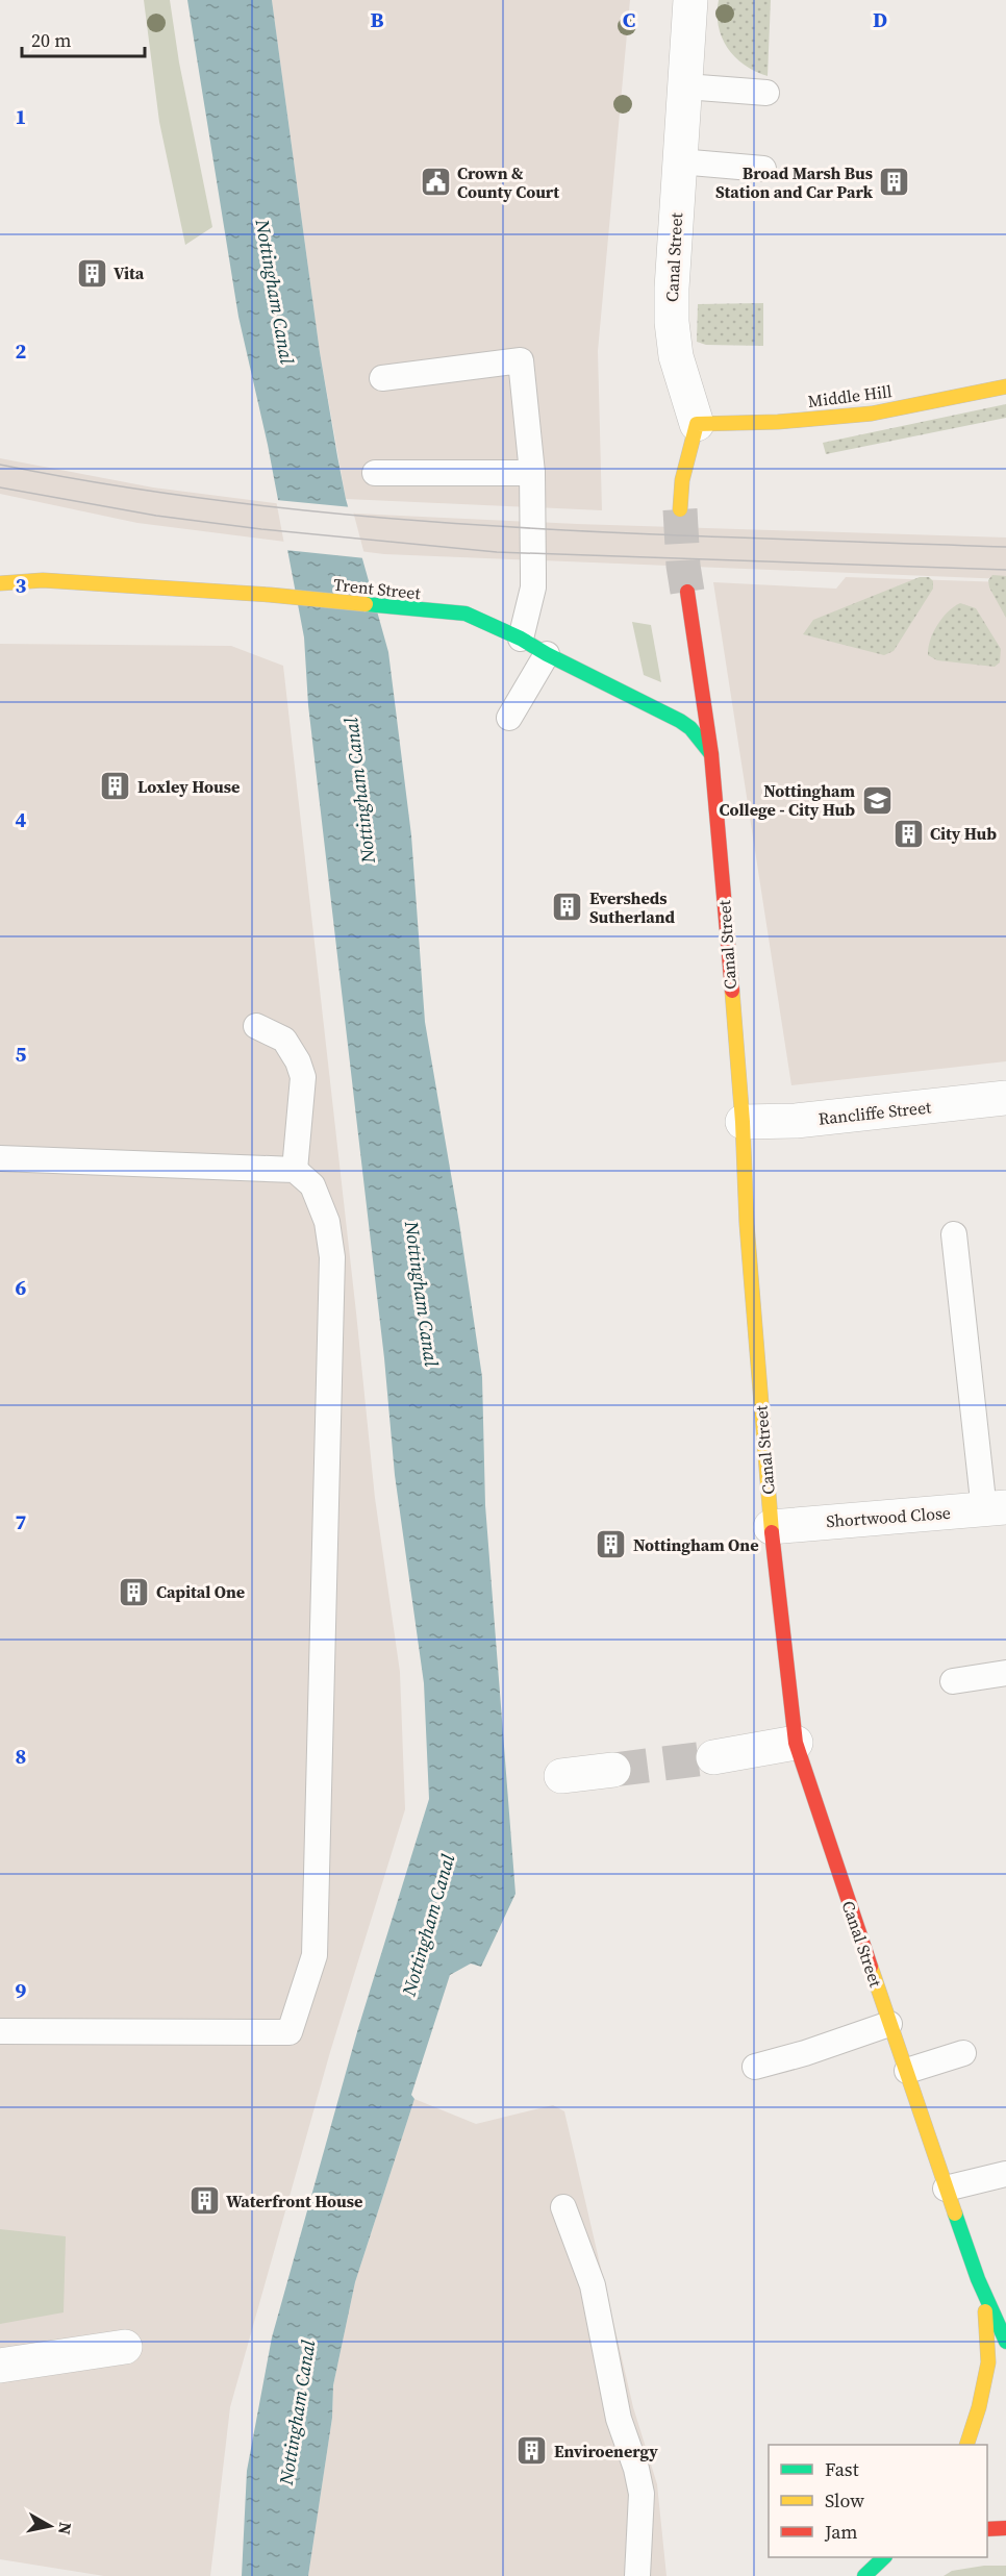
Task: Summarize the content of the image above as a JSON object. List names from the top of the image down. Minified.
{"streets":{"main road":["Canal Street","Middle Hill","Trent Street"],"street":["Rancliffe Street","Shortwood Close"]},"crossings":[["Canal Street","Middle Hill"],["Canal Street","Trent Street"],["Canal Street","Rancliffe Street"],["Canal Street","Shortwood Close"]],"water":["Nottingham Canal"],"places":{"public building":["Crown & County Court"],"building":["Broad Marsh Bus Station and Car Park","Vita","Loxley House","City Hub","Eversheds Sutherland","Nottingham One","Capital One","Waterfront House","Enviroenergy"],"school or university":["Nottingham College - City Hub"]},"legend":["Fast","Slow","Jam"],"scale_bar":"20 m","north":"right","grid":{"columns":["B","C","D"],"rows":["1","2","3","4","5","6","7","8","9"]}}
